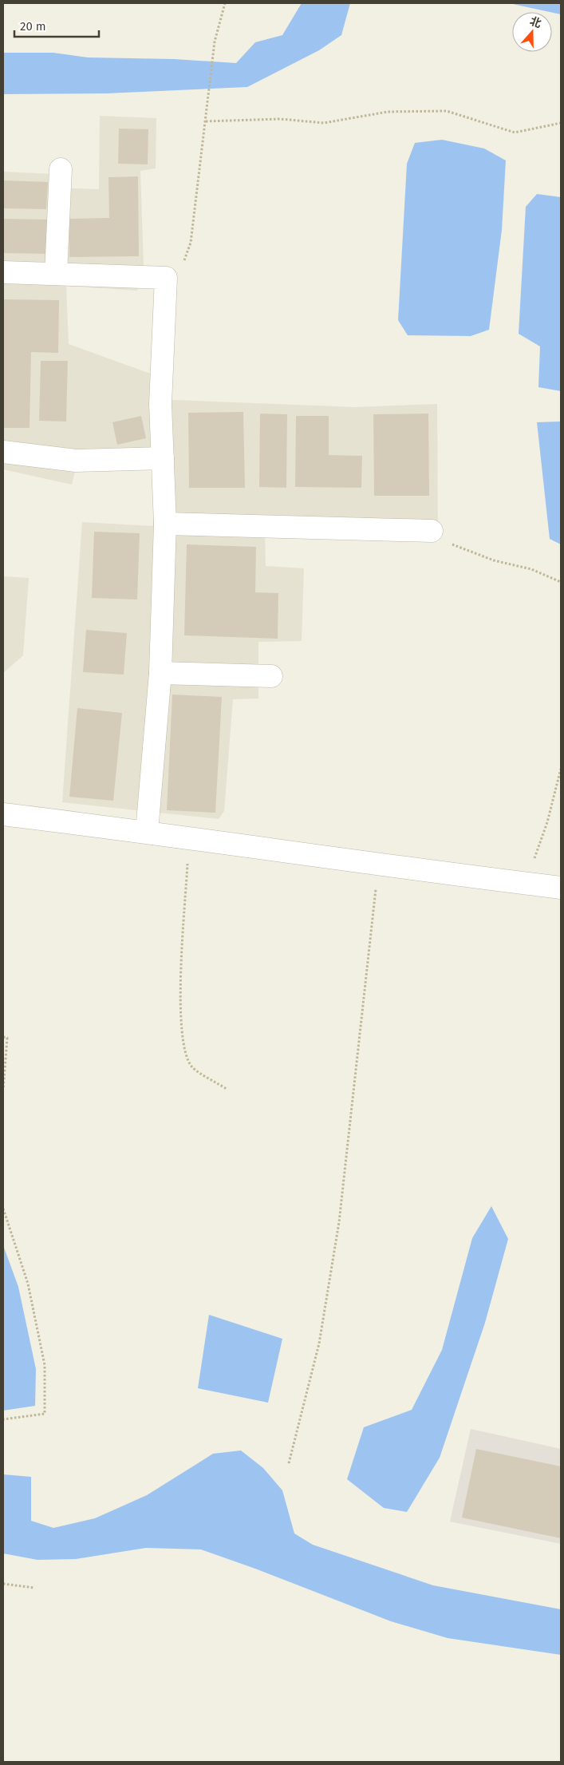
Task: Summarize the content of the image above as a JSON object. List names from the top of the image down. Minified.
{"scale_bar":"20 m","north":"top"}
